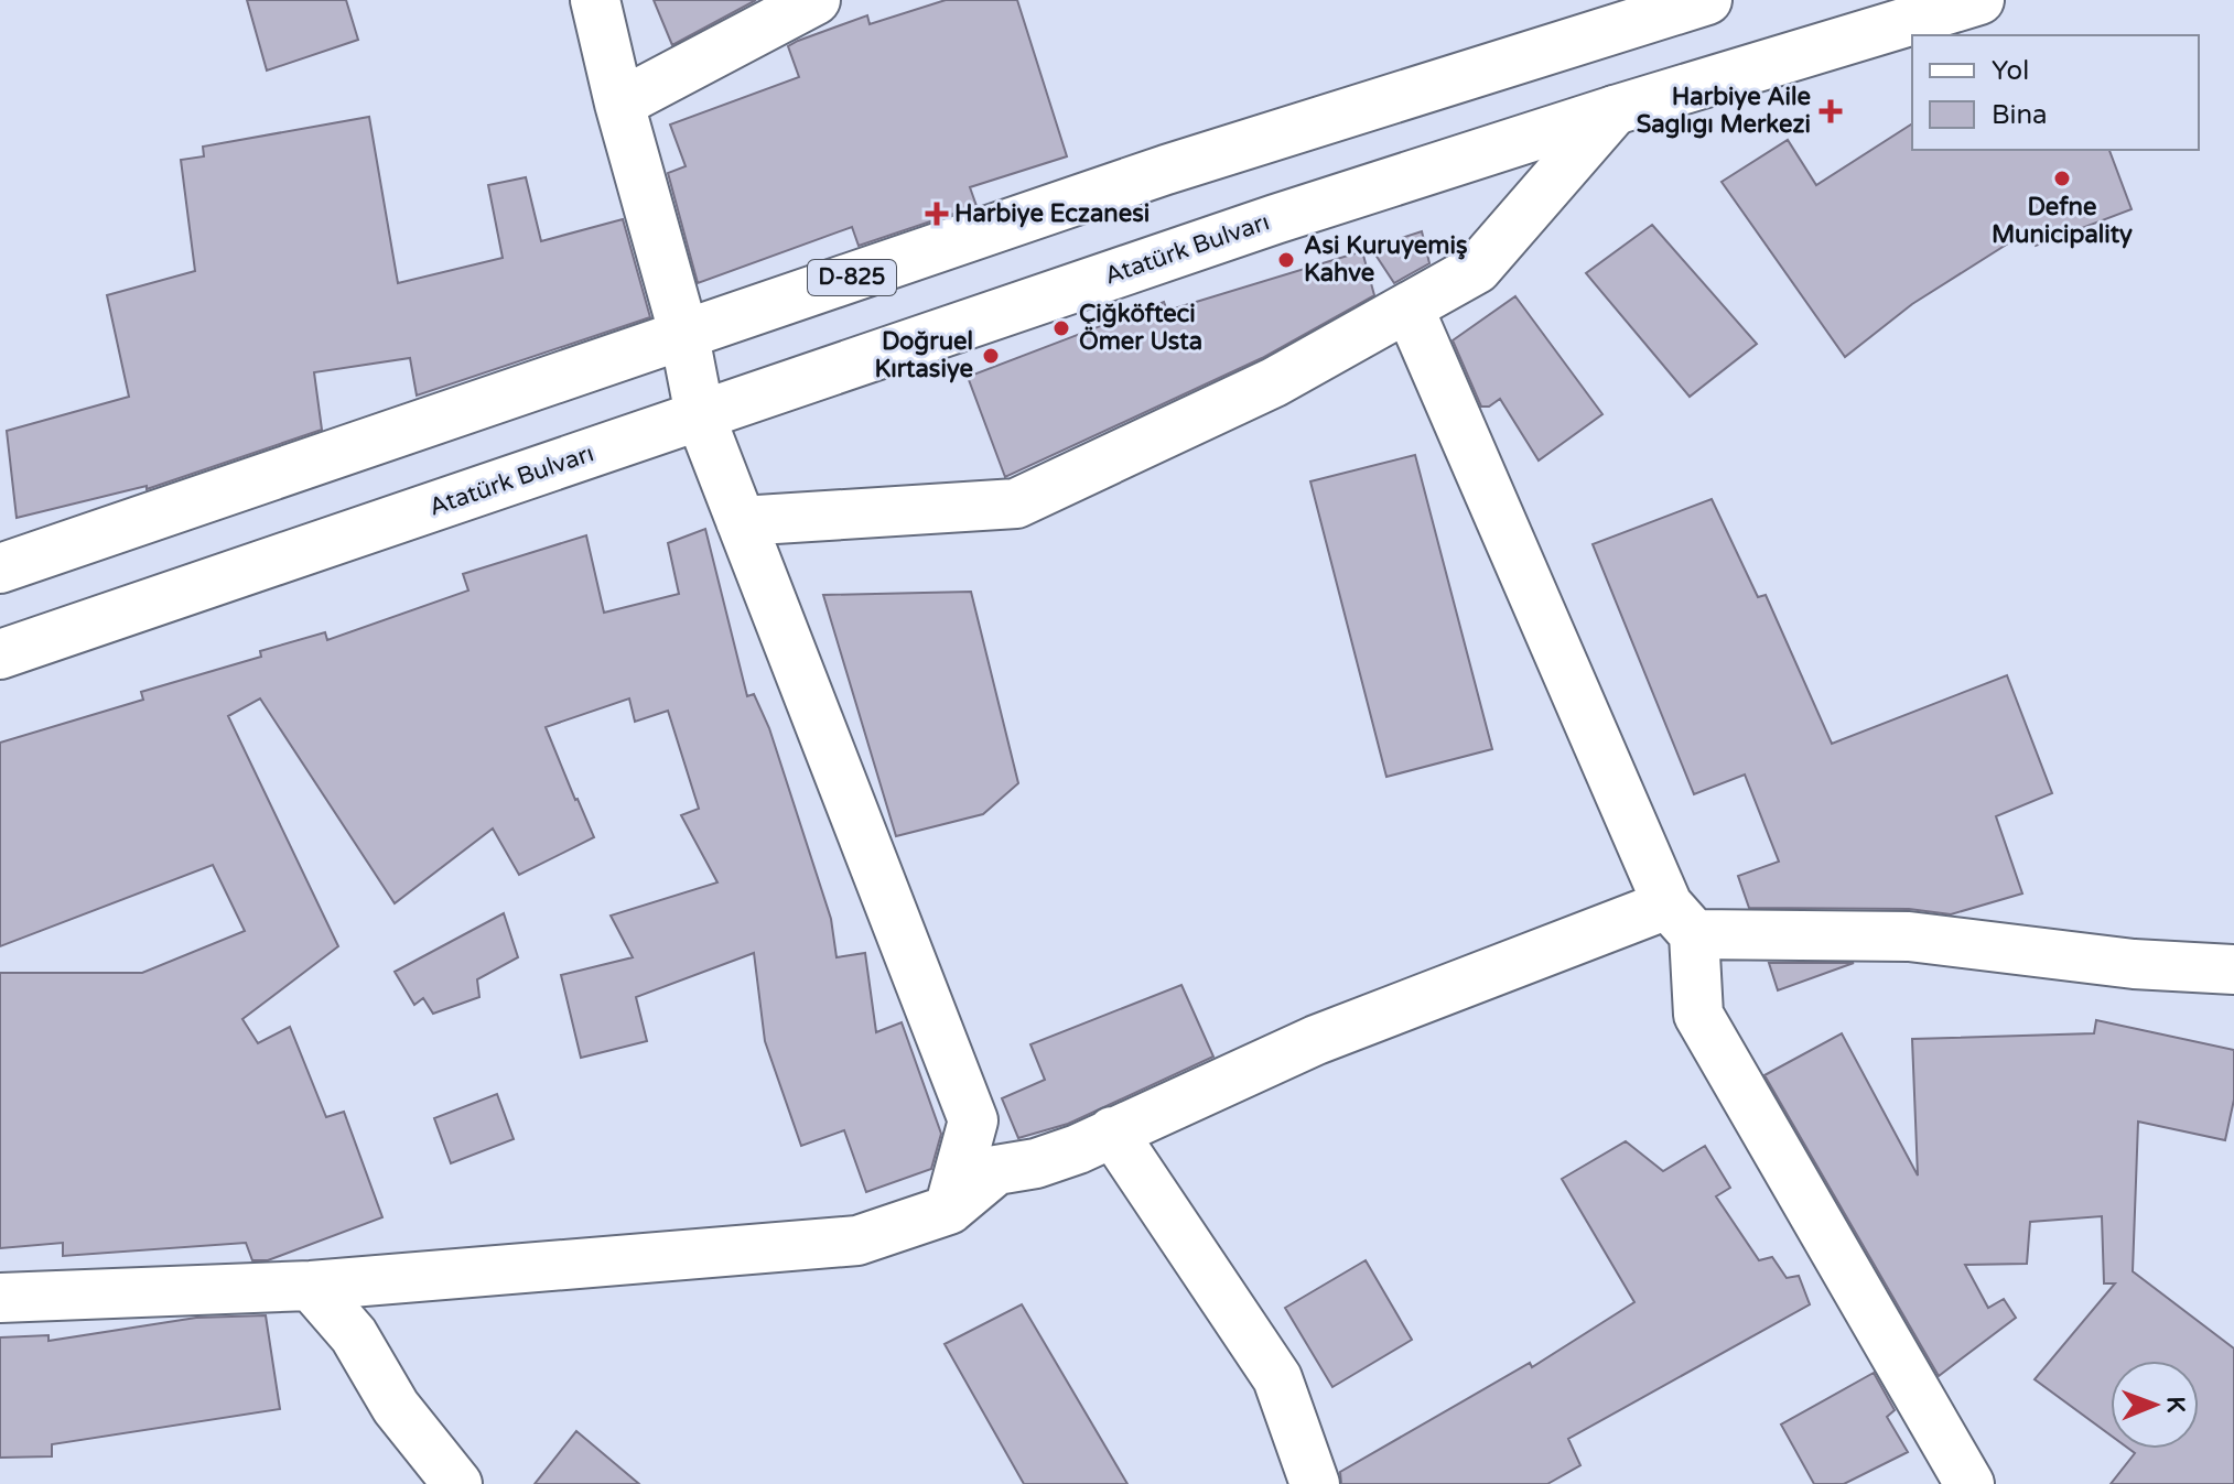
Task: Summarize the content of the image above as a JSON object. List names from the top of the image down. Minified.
{"streets":{"main road":["Atatürk Bulvarı","D-825"]},"places":{"health":["Harbiye Aile Saglıgı Merkezi","Harbiye Eczanesi"],"other":["Defne Municipality","Asi Kuruyemiş Kahve","Çiğköfteci Ömer Usta","Doğruel Kırtasiye"]},"legend":["Yol","Bina"],"north":"right"}
